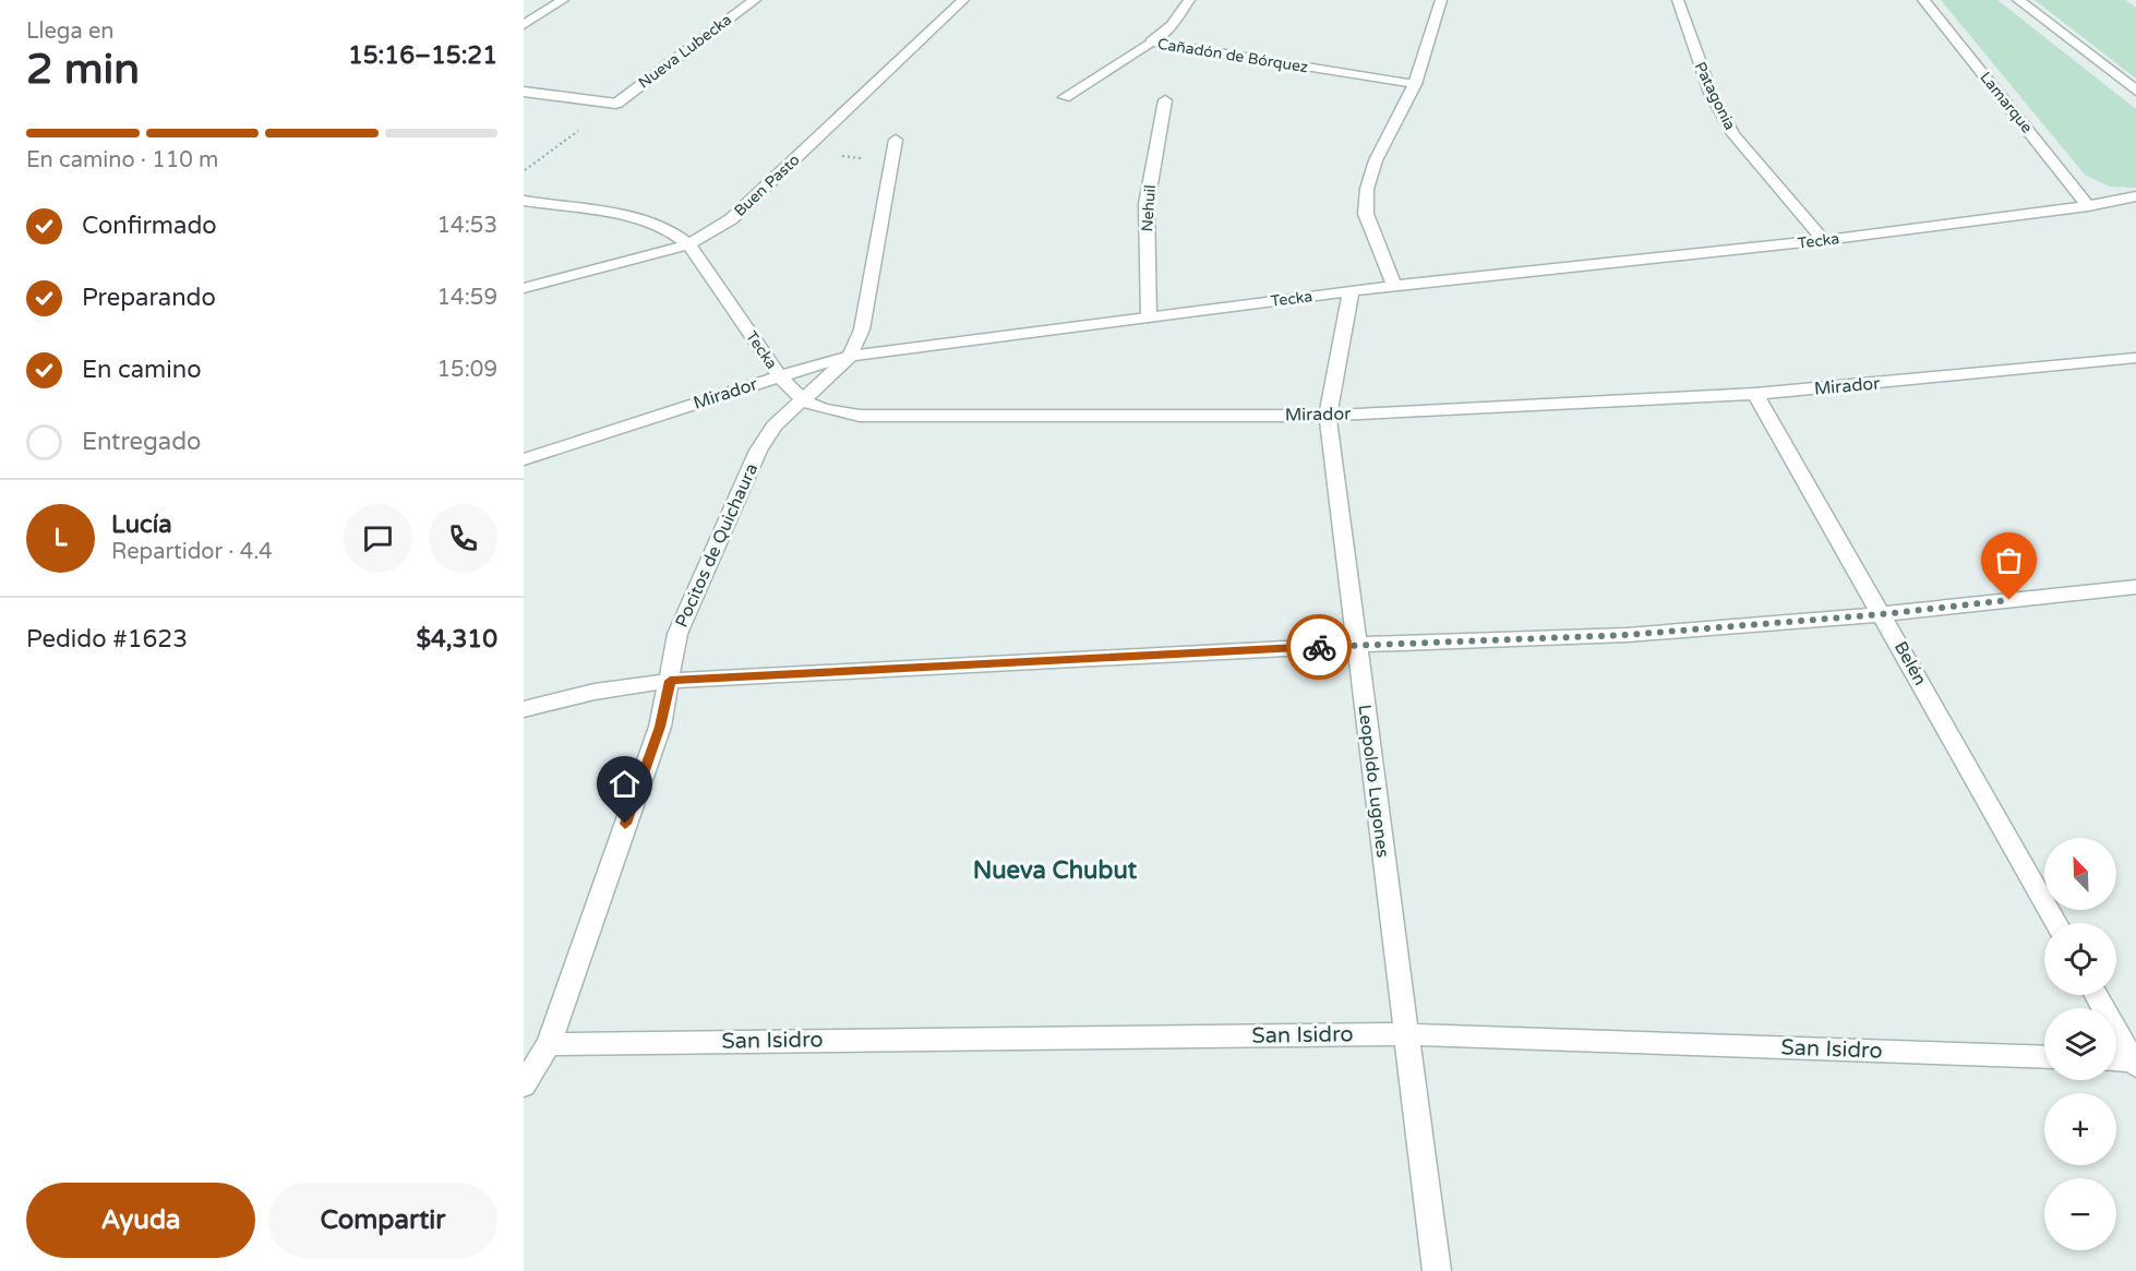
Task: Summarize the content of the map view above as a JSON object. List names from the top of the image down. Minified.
{"streets":{"street":["Nueva Lubecka","Cañadón de Bórquez","Patagonia","Lamarque","Buen Pasto","Nehuil","Tecka","Mirador","Pocitos de Quichaura","Belén","Leopoldo Lugones","San Isidro"]},"crossings":[["Patagonia","Tecka"],["Lamarque","Tecka"],["Buen Pasto","Tecka"],["Nehuil","Tecka"],["Tecka","Mirador"],["Tecka","Pocitos de Quichaura"],["Tecka","Leopoldo Lugones"],["Mirador","Pocitos de Quichaura"],["Mirador","Belén"],["Mirador","Leopoldo Lugones"],["Pocitos de Quichaura","San Isidro"],["Leopoldo Lugones","San Isidro"]],"districts":["Nueva Chubut"],"north":"top left","page":{"heading":["2 min","Llega en","15:16–15:21"],"panel":["Lucía","Repartidor · 4.4","Pedido #1623","$4,310"],"bar":"En camino · 110 m","list":[["Confirmado","14:53"],["Preparando","14:59"],["En camino","15:09"],"Entregado"],"round":"L","map_buttons":["+","−"],"buttons":["Ayuda","Compartir"]}}
